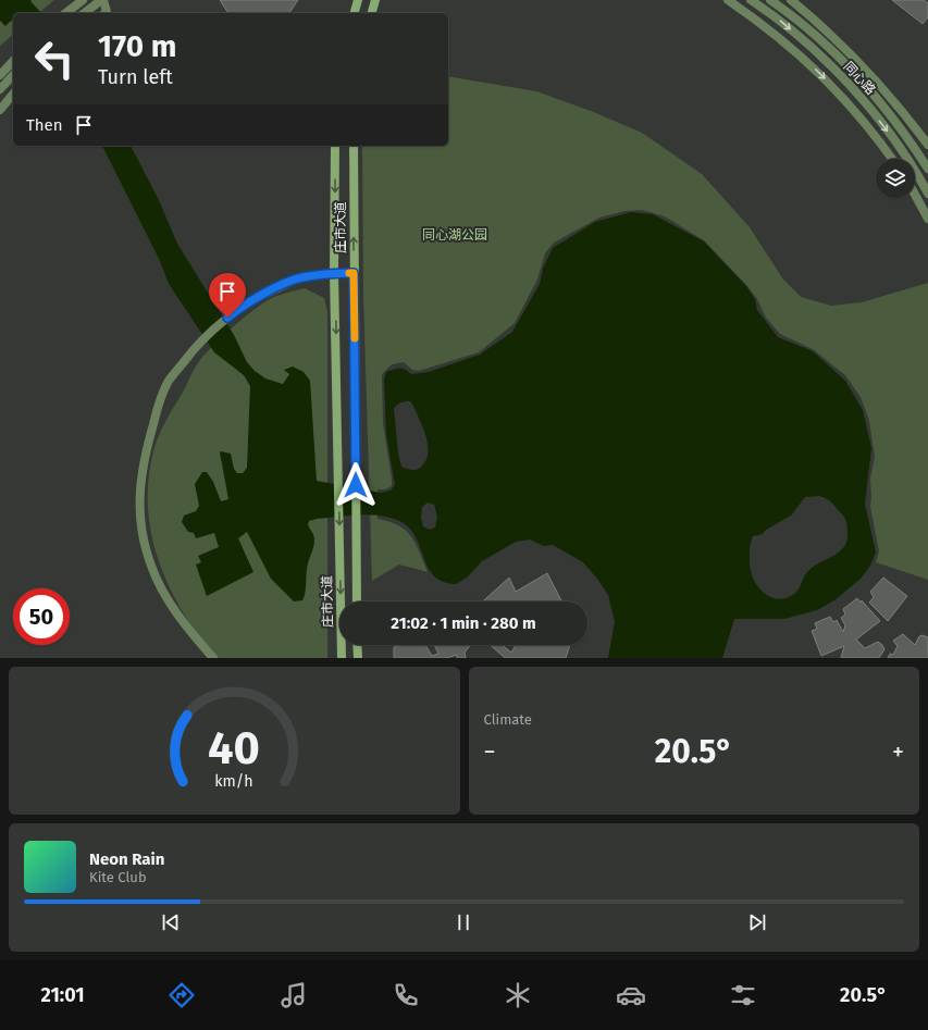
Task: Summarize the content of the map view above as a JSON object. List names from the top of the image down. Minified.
{"streets":{"main road":["庄市大道"],"street":["同心路"]},"parks":["同心湖公园"],"page":{"turn":["170 m","Turn left"],"then":"Then","limit":"50","trip":"21:02 · 1 min · 280 m","tile":"Climate","heat":["−","20.5°","+"],"song":["Neon Rain","Kite Club"],"tabs":["21:01","20.5°"],"gauge":["40","km/h"]}}
